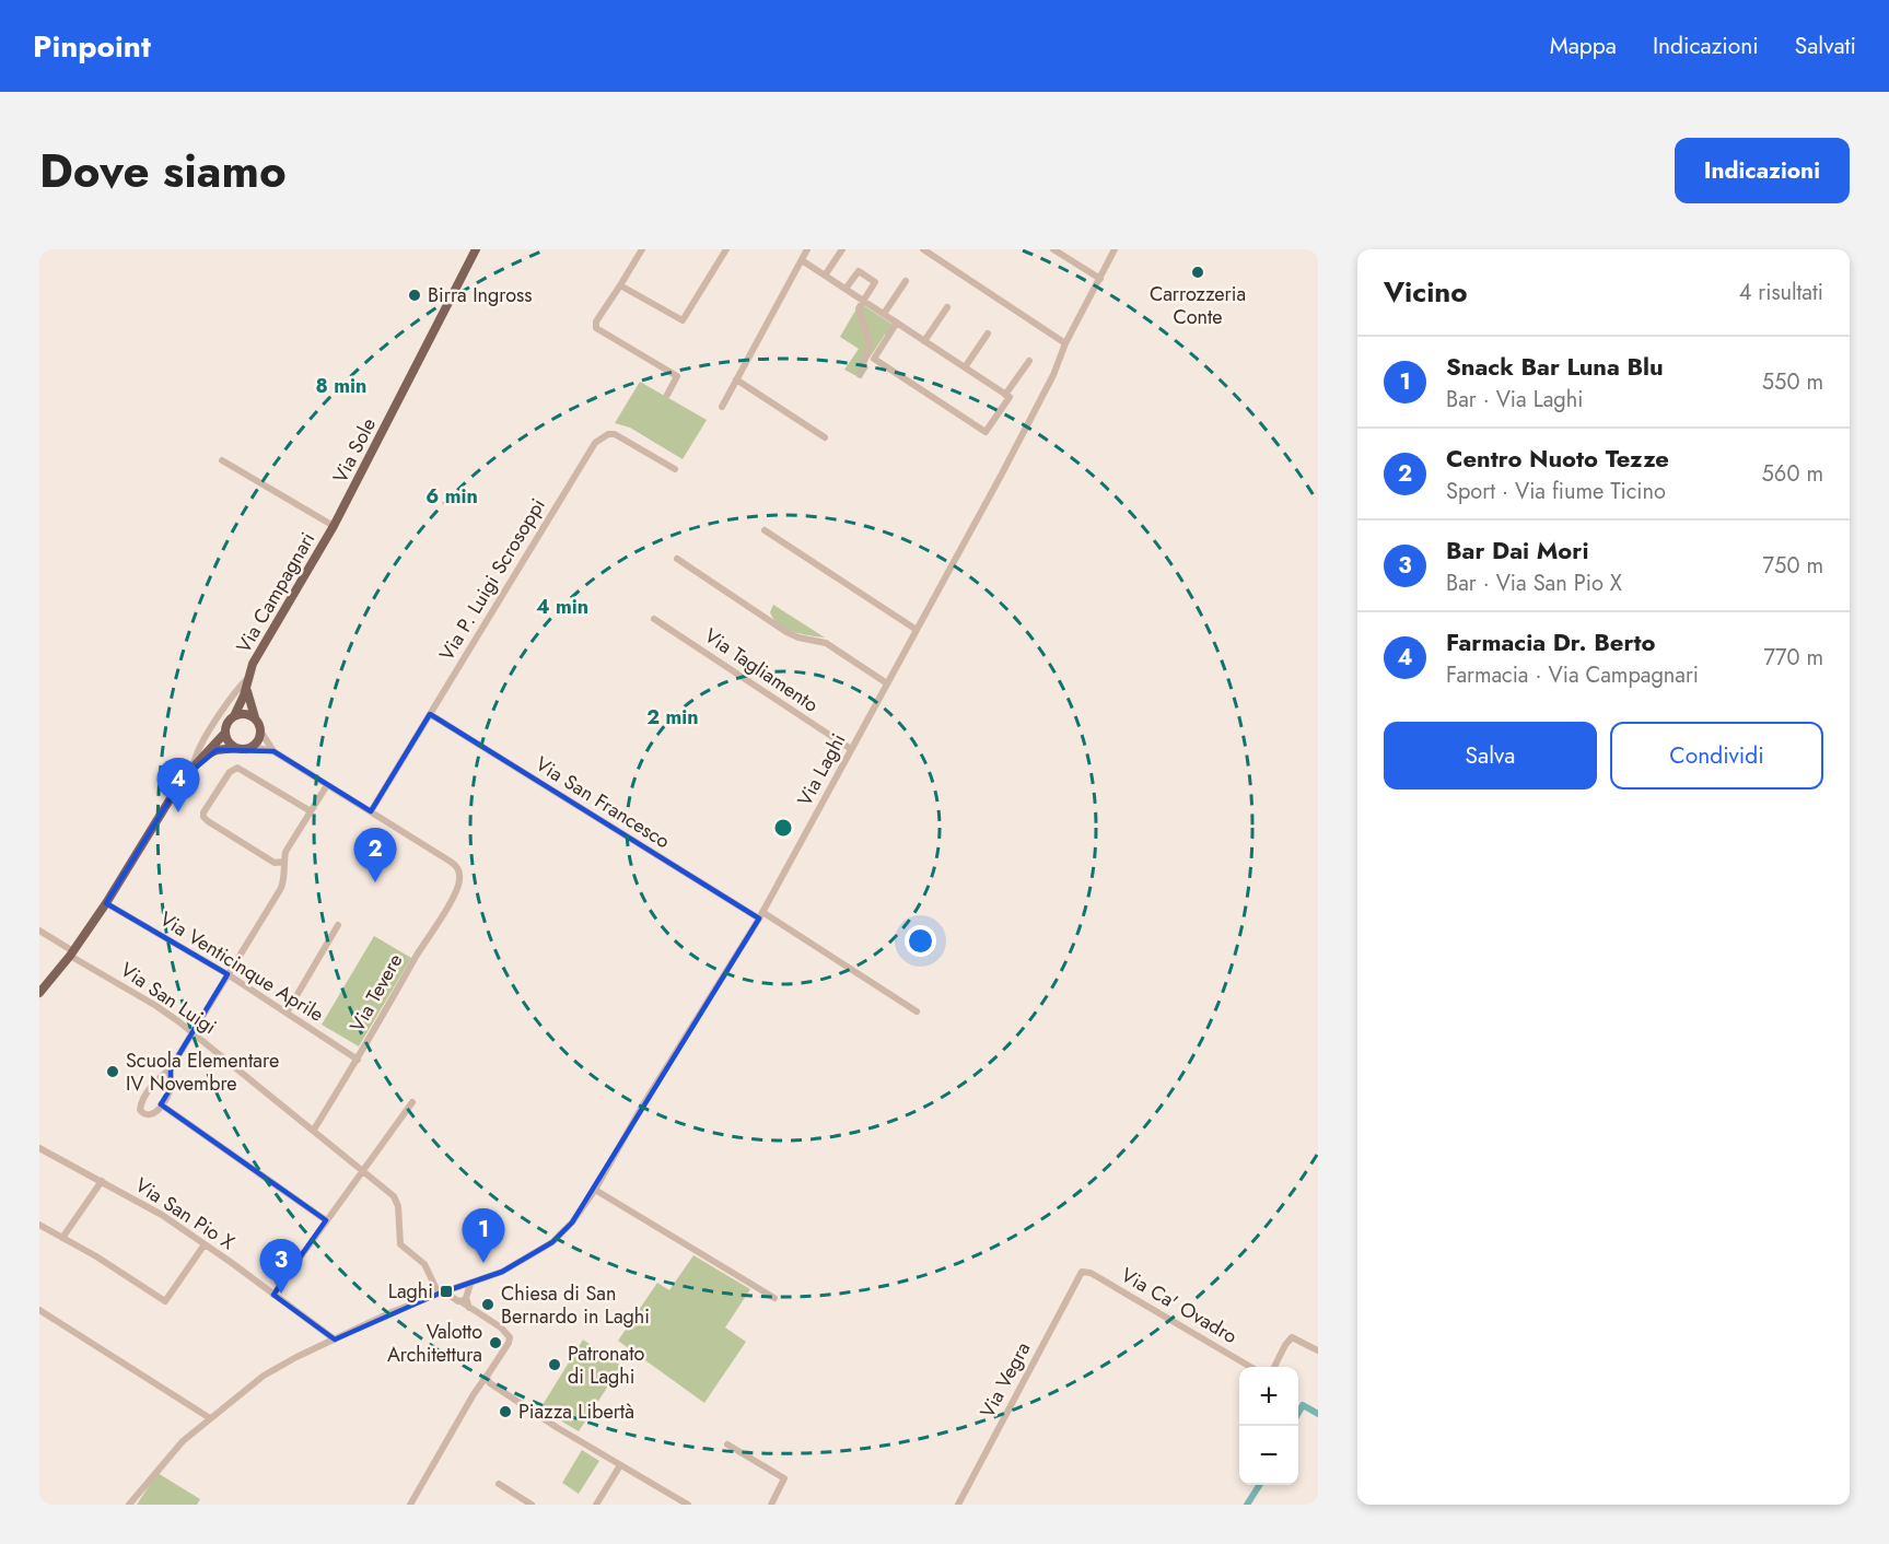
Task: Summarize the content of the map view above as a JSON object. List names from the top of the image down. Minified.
{"streets":{"main road":["Via Sole","Via Campagnari"],"street":["Via P. Luigi Scrosoppi","Via Tagliamento","Via Laghi","Via San Francesco","Via Venticinque Aprile","Via Tevere","Via San Luigi","Via San Pio X","Via Ca' Ovadro","Via Vegra"]},"crossings":[["Via Sole","Via Campagnari"],["Via P. Luigi Scrosoppi","Via San Francesco"],["Via P. Luigi Scrosoppi","Via Tevere"],["Via Campagnari","Via Venticinque Aprile"],["Via Campagnari","Via San Luigi"],["Via Tagliamento","Via Laghi"],["Via Laghi","Via San Francesco"],["Via Venticinque Aprile","Via Tevere"],["Via Tevere","Via San Luigi"],["Via Ca' Ovadro","Via Vegra"]],"places":{"other":["Carrozzeria Conte","Birra Ingross","Scuola Elementare IV Novembre","Chiesa di San Bernardo in Laghi","Valotto Architettura","Patronato di Laghi","Piazza Libertà"],"transit":["Laghi"]},"page":{"header":"Pinpoint","nav":["Mappa","Indicazioni","Salvati"],"title":"Dove siamo","buttons":["Indicazioni",["Salva","Condividi"]],"heading":["Vicino","4 risultati"],"list":[{"mark":"1","name":"Snack Bar Luna Blu","note":"Bar · Via Laghi","value":"550 m"},{"mark":"2","name":"Centro Nuoto Tezze","note":"Sport · Via fiume Ticino","value":"560 m"},{"mark":"3","name":"Bar Dai Mori","note":"Bar · Via San Pio X","value":"750 m"},{"mark":"4","name":"Farmacia Dr. Berto","note":"Farmacia · Via Campagnari","value":"770 m"}],"pins":["4","2","1","3"],"map_buttons":["+","−"]},"rings":["8 min","6 min","4 min","2 min"]}
